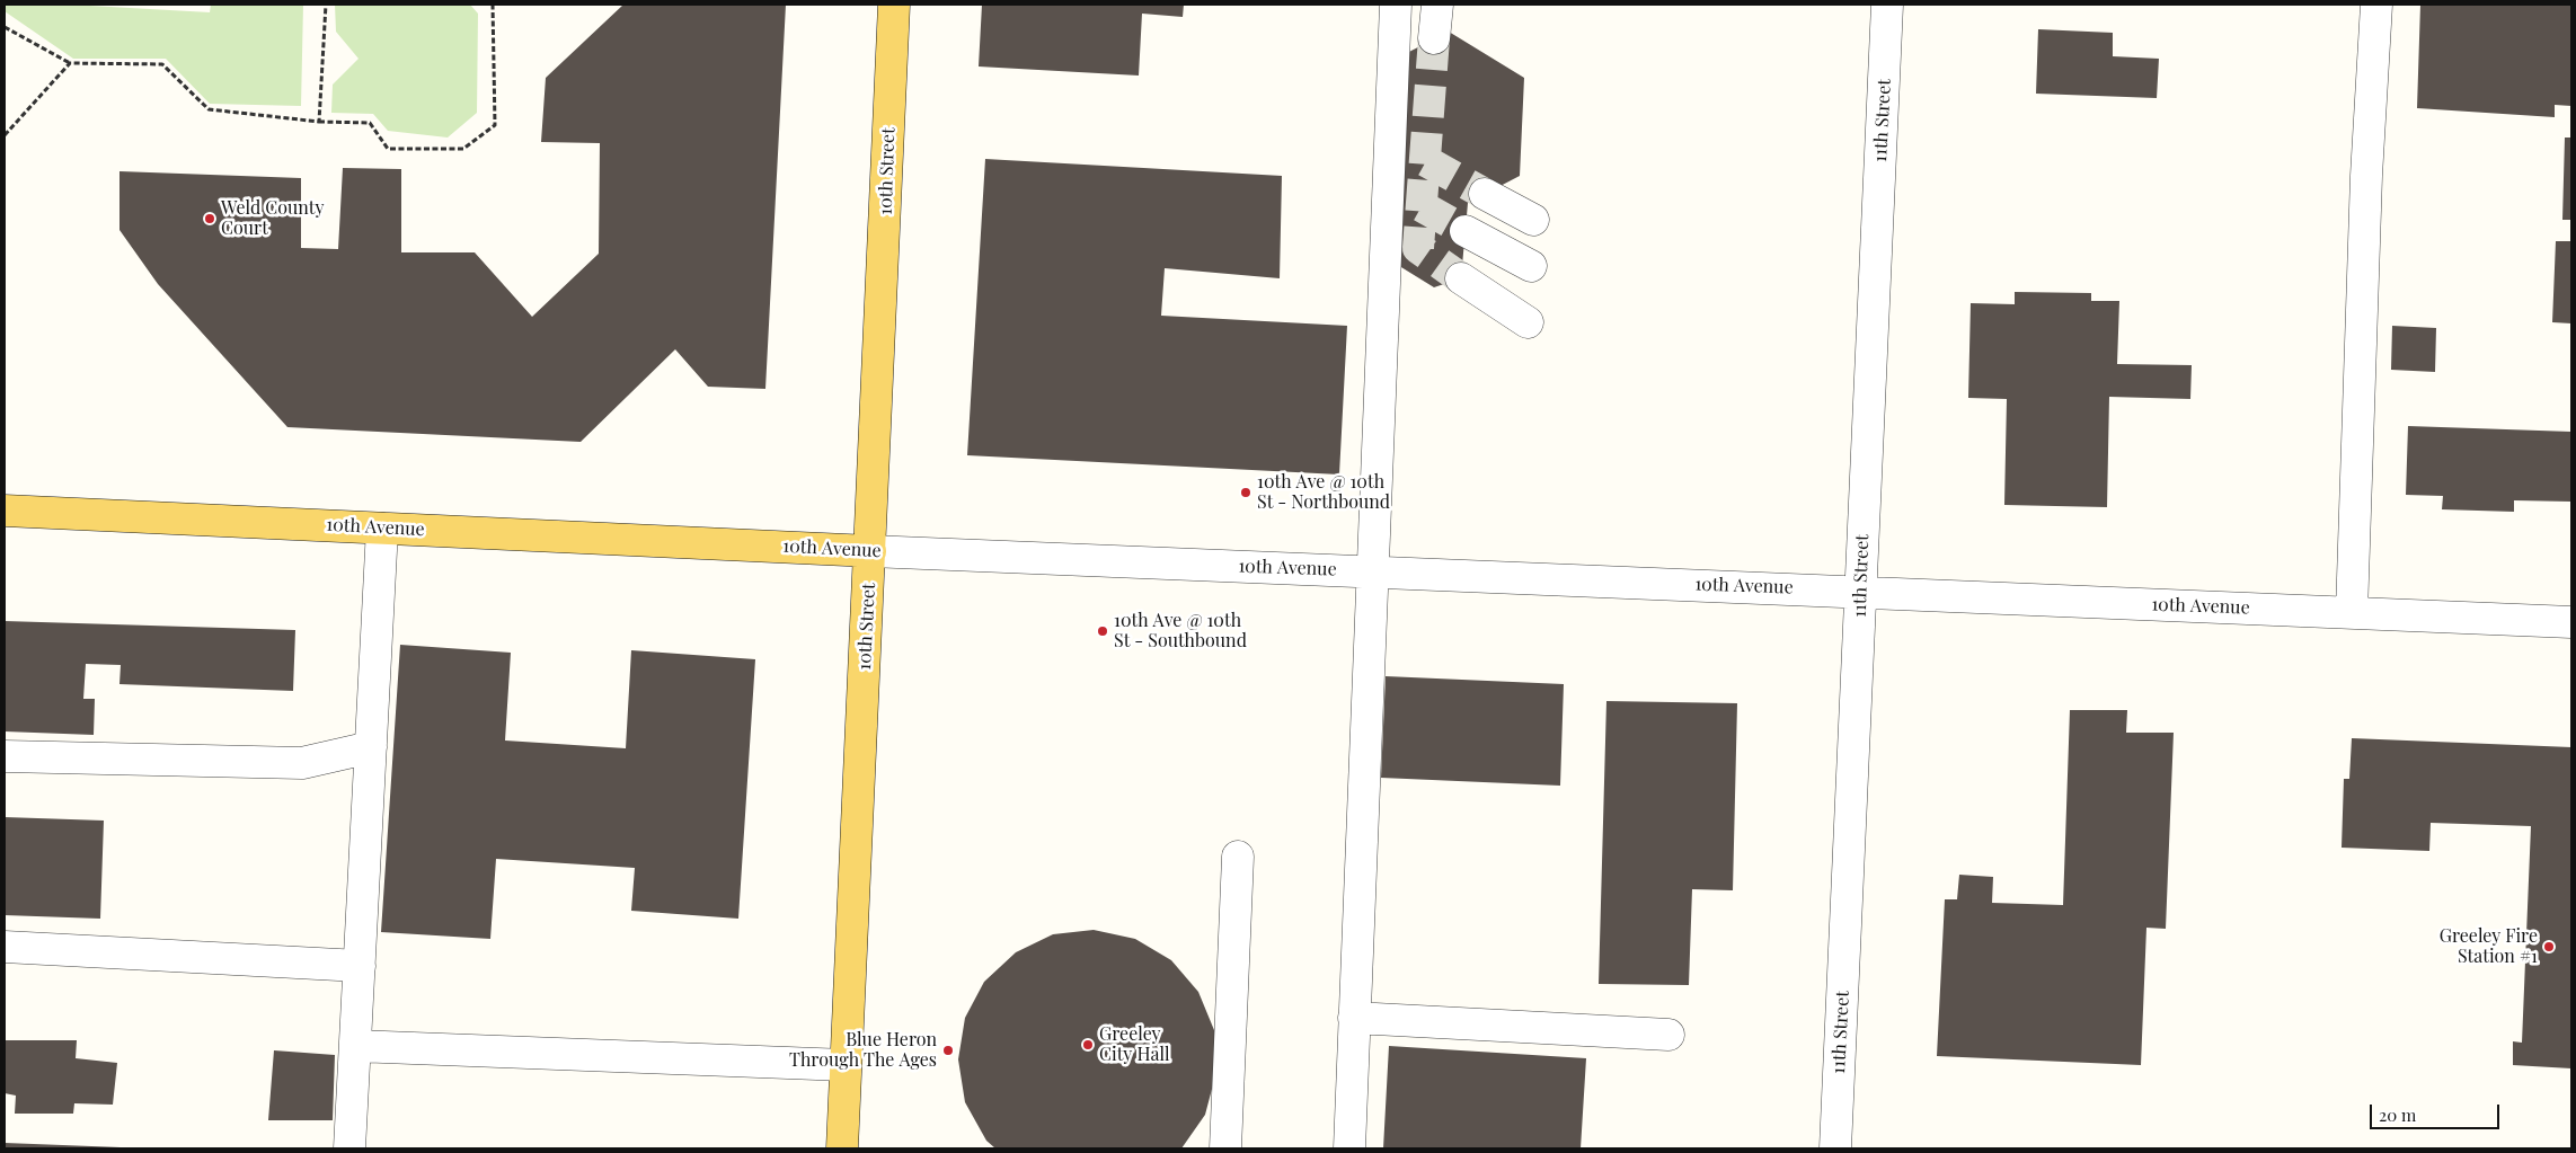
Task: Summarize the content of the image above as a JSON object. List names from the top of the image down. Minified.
{"streets":{"main road":["10th Street","10th Avenue"],"street":["11th Street"]},"crossings":[["11th Street","10th Avenue"],["10th Street","10th Avenue"]],"places":["Weld County Court","10th Ave @ 10th St - Northbound","10th Ave @ 10th St - Southbound","Greeley Fire Station #1","Greeley City Hall","Blue Heron Through The Ages"],"scale_bar":"20 m"}
